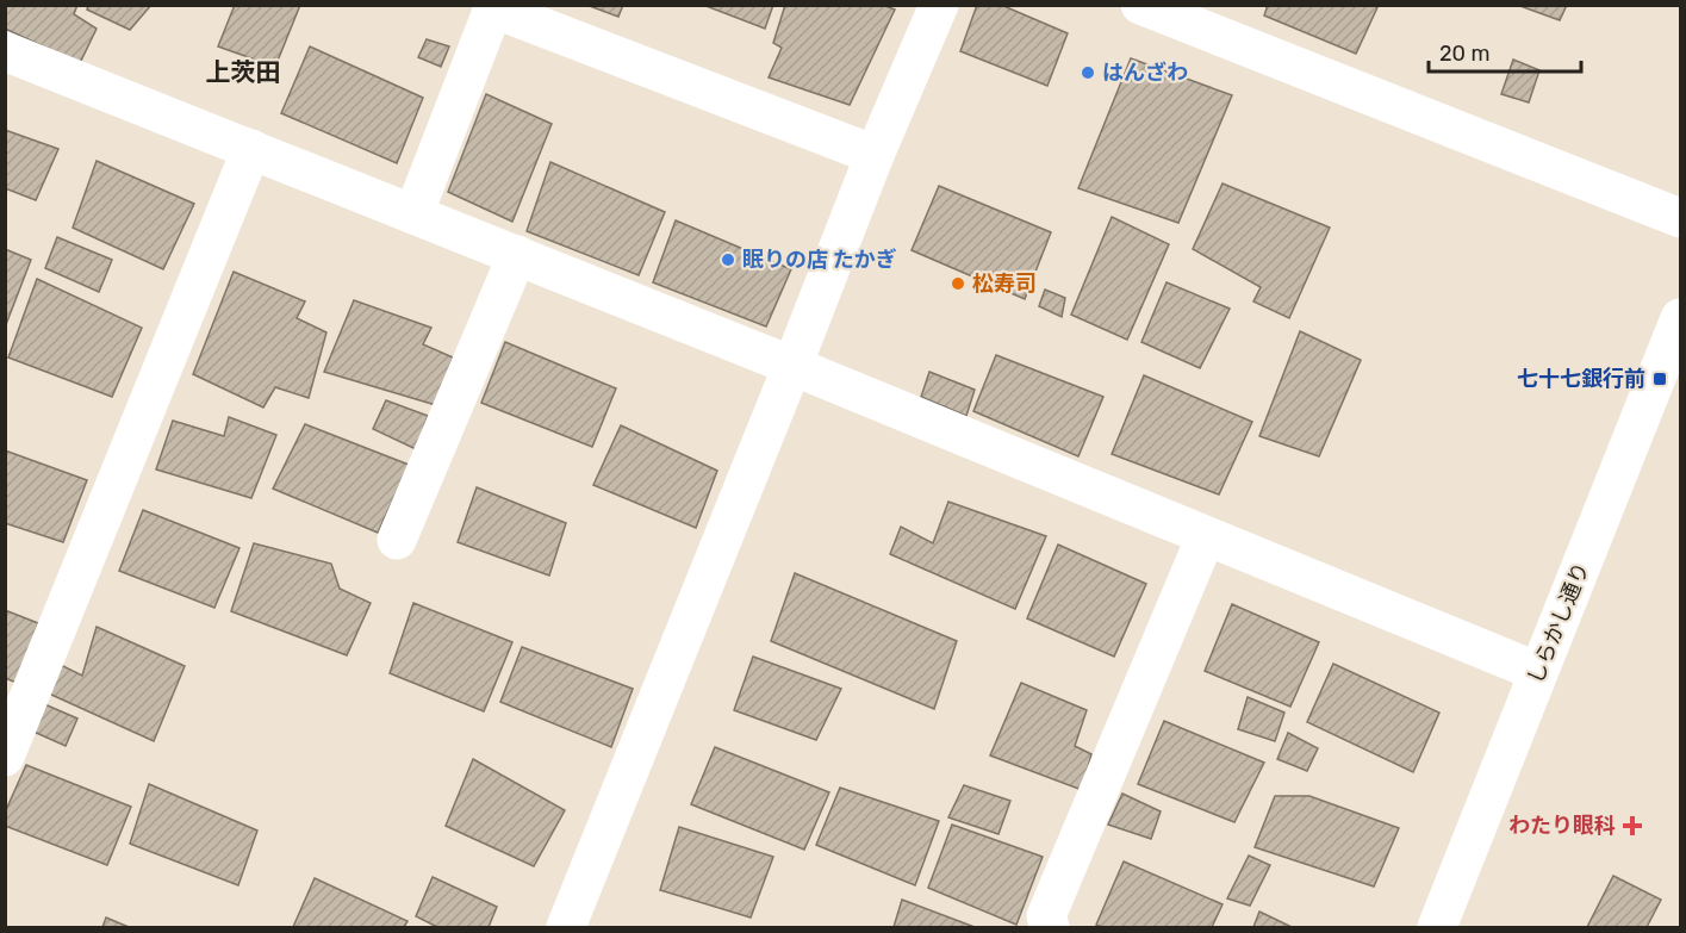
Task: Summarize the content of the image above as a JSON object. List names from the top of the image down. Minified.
{"streets":{"street":["しらかし通り"]},"districts":["上茨田"],"places":{"other":["はんざわ","眠りの店 たかぎ","松寿司"],"transit":["七十七銀行前"],"health":["わたり眼科"]},"scale_bar":"20 m"}
